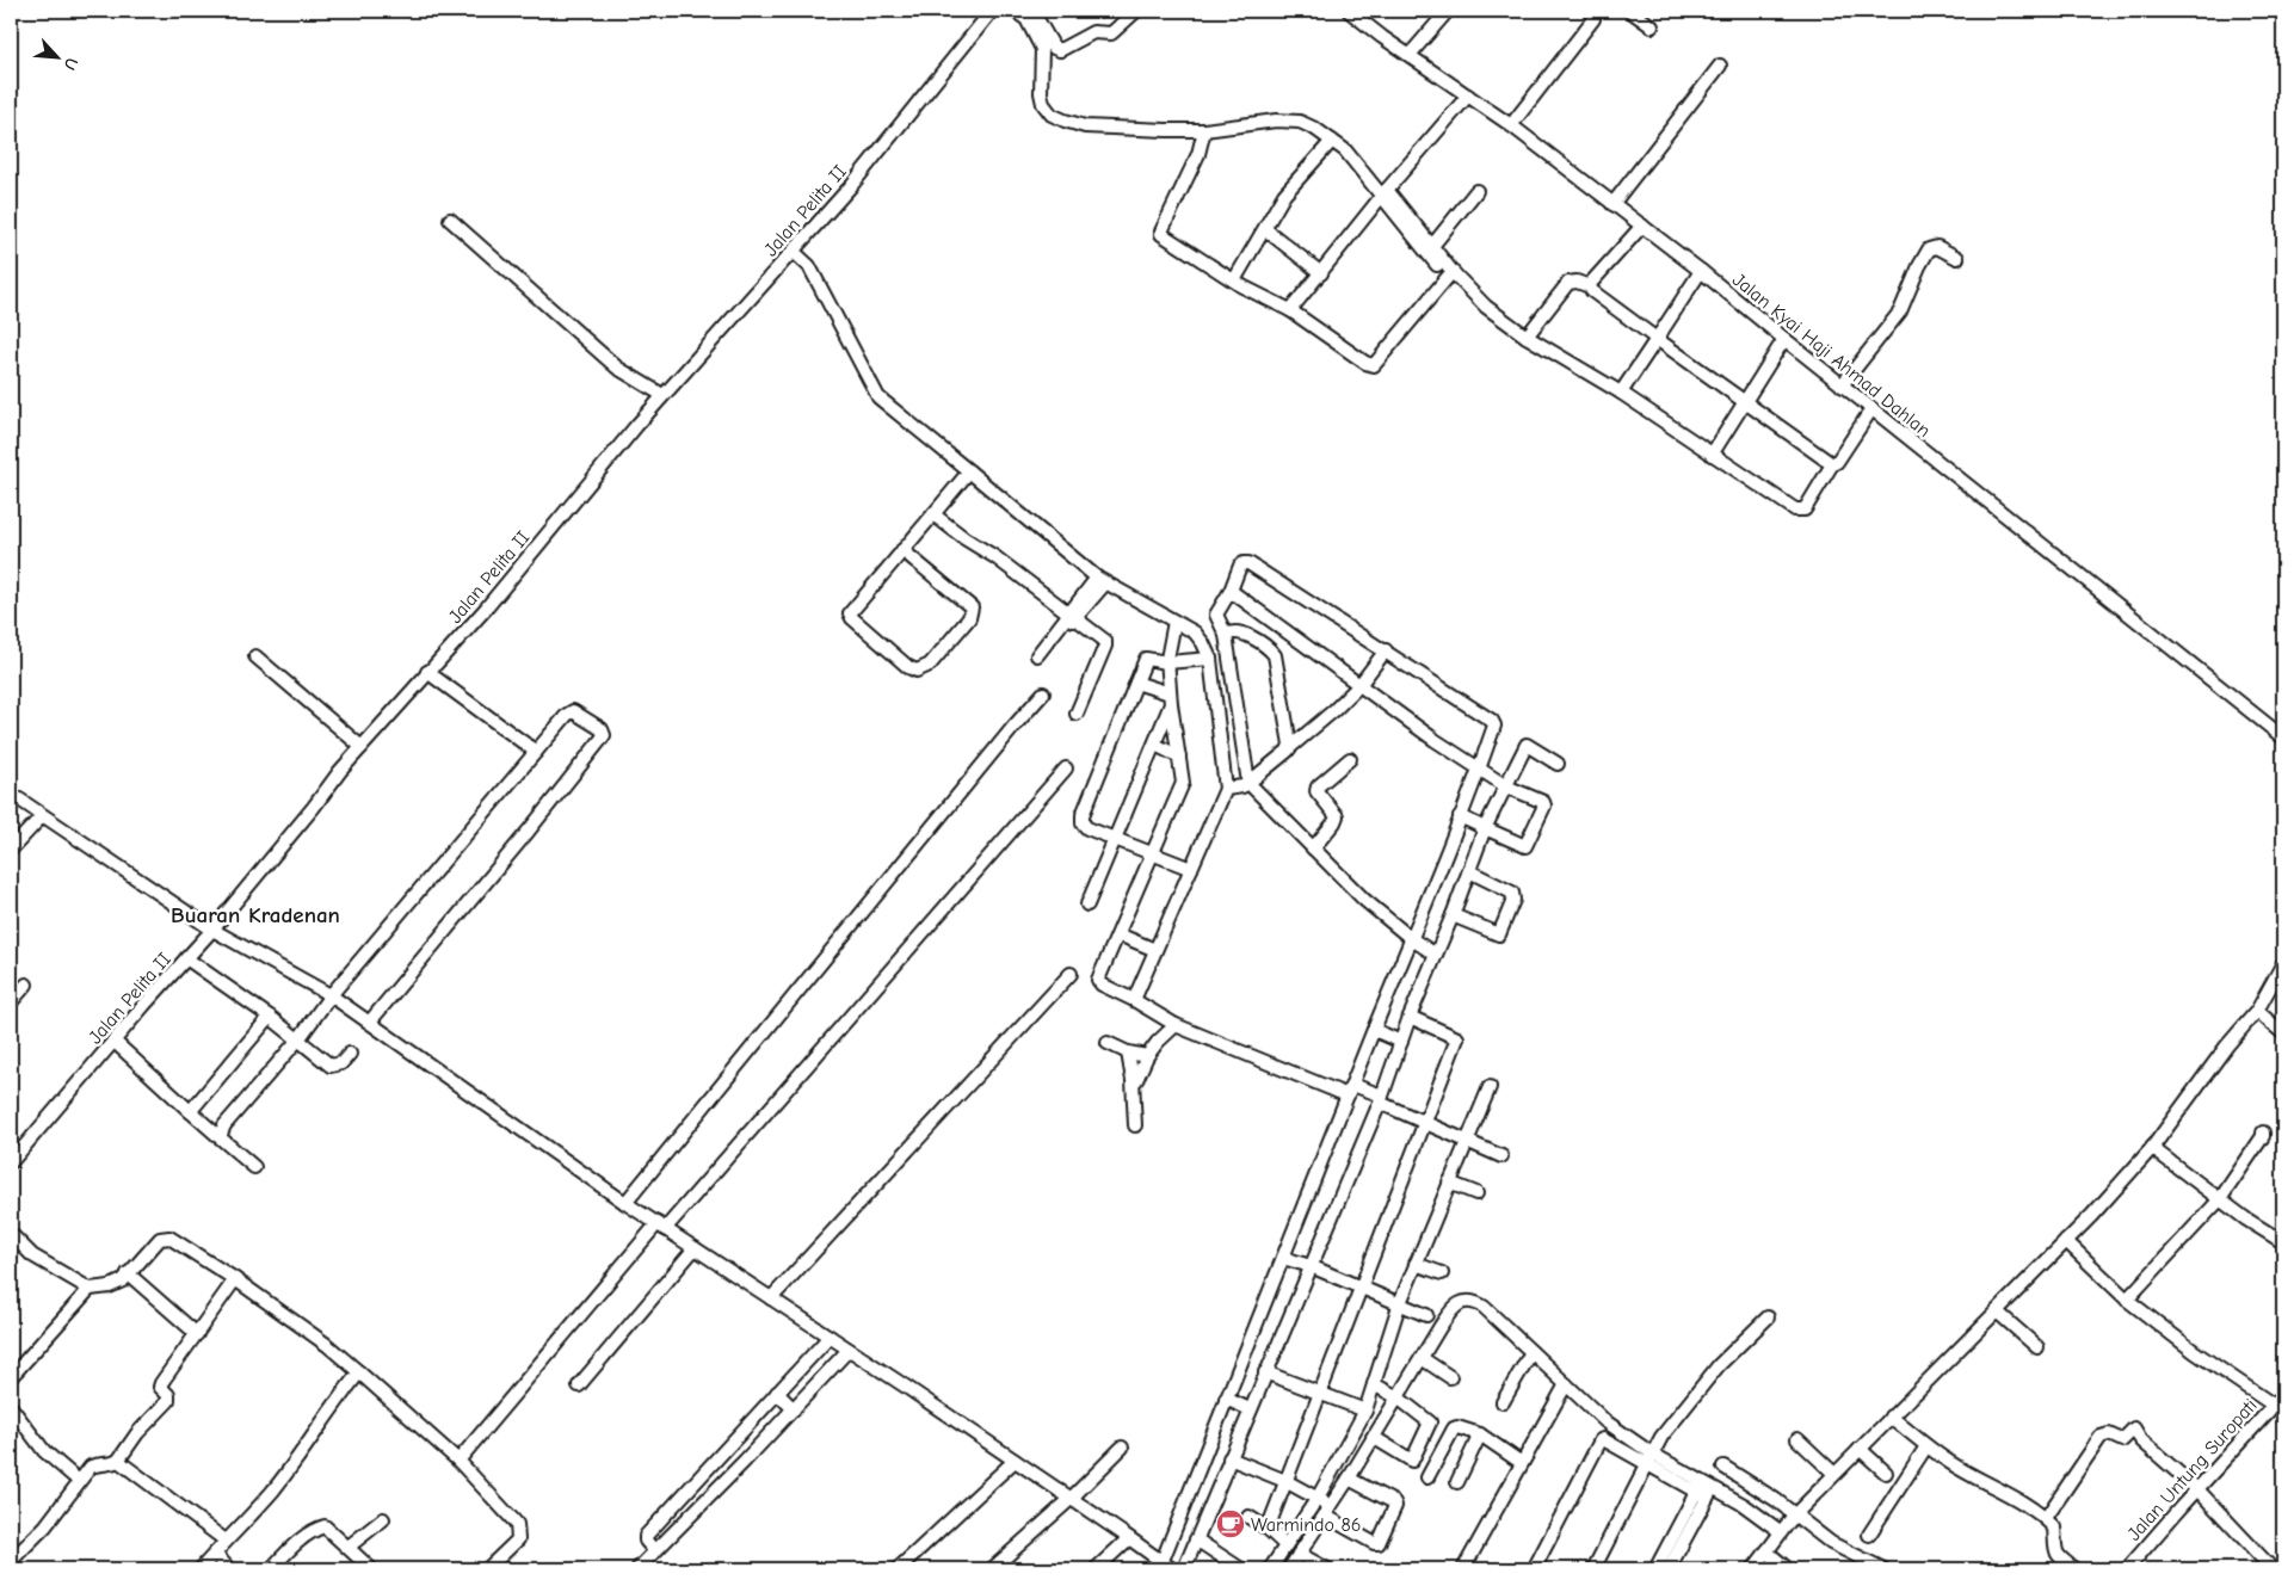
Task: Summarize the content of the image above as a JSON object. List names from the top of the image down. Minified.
{"streets":{"street":["Jalan Pelita II","Jalan Kyai Haji Ahmad Dahlan","Jalan Untung Suropati"]},"districts":["Buaran Kradenan"],"places":{"cafe":["Warmindo 86"]},"north":"bottom right"}
